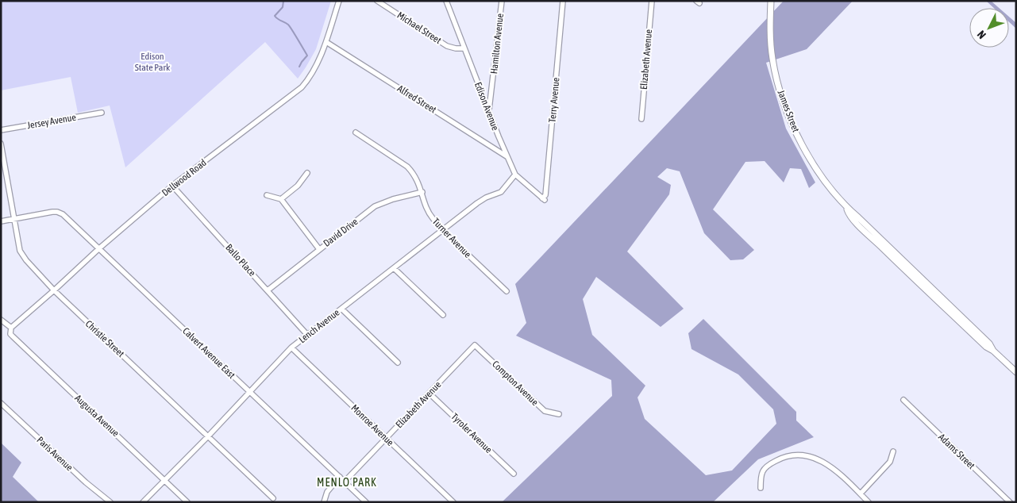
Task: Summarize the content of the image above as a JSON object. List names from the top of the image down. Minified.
{"streets":{"street":["Michael Street","Hamilton Avenue","Elizabeth Avenue","Alfred Street","Terry Avenue","Edison Avenue","James Street","Jersey Avenue","Dellwood Road","David Drive","Turner Avenue","Ballo Place","Lench Avenue","Christie Street","Calvert Avenue East","Compton Avenue","Augusta Avenue","Monroe Avenue","Tyroler Avenue","Adams Street","Paris Avenue"]},"crossings":[["Michael Street","Edison Avenue"],["Hamilton Avenue","Edison Avenue"],["Elizabeth Avenue","Calvert Avenue East"],["Elizabeth Avenue","Compton Avenue"],["Elizabeth Avenue","Monroe Avenue"],["Elizabeth Avenue","Tyroler Avenue"],["Alfred Street","Edison Avenue"],["Alfred Street","Dellwood Road"],["Terry Avenue","Edison Avenue"],["Edison Avenue","Lench Avenue"],["Dellwood Road","Ballo Place"],["Dellwood Road","Christie Street"],["Dellwood Road","Calvert Avenue East"],["Dellwood Road","Augusta Avenue"],["David Drive","Turner Avenue"],["David Drive","Ballo Place"],["Turner Avenue","Lench Avenue"],["Ballo Place","Lench Avenue"],["Lench Avenue","Christie Street"],["Lench Avenue","Calvert Avenue East"],["Lench Avenue","Augusta Avenue"],["Lench Avenue","Monroe Avenue"],["Christie Street","Calvert Avenue East"]],"districts":["MENLO PARK"],"parks":["Edison State Park"],"north":"bottom left"}
